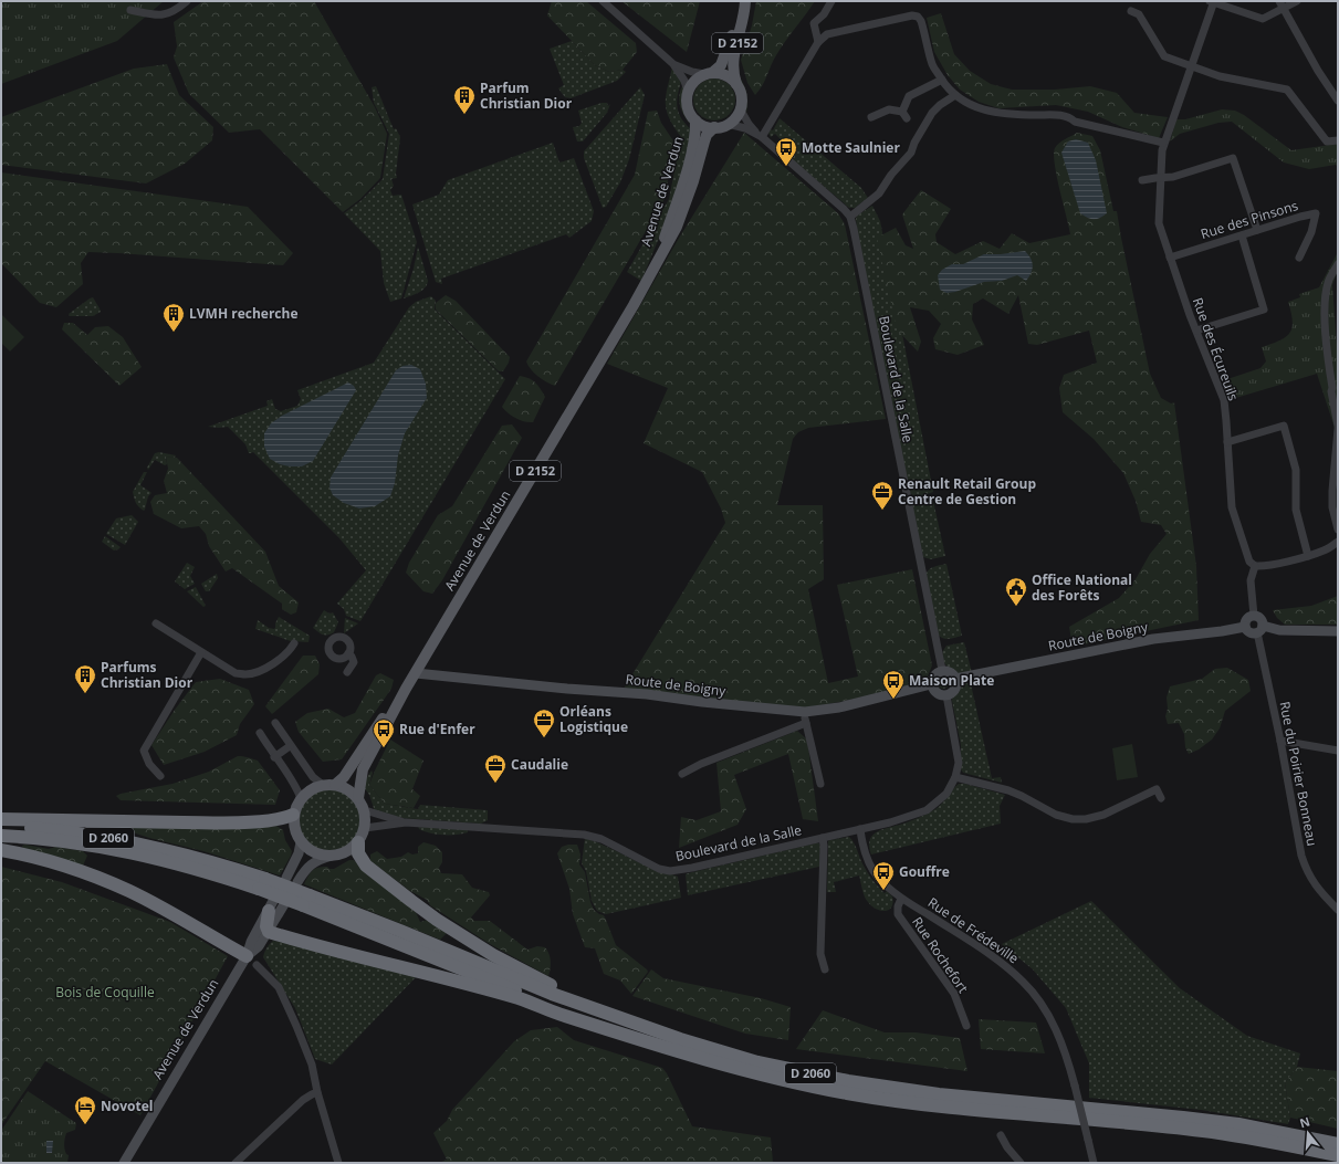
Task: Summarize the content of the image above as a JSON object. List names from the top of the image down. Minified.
{"streets":{"highway":["D 2060"],"main road":["D 2152","Avenue de Verdun"],"street":["Rue des Pinsons","Rue des Écureuils","Boulevard de la Salle","Route de Boigny","Rue du Poirier Bonneau","Rue de Frédeville","Rue Rochefort"]},"crossings":[["D 2152","Avenue de Verdun"],["D 2152","Boulevard de la Salle"],["Avenue de Verdun","Boulevard de la Salle"],["Avenue de Verdun","Route de Boigny"],["Rue des Pinsons","Rue des Écureuils"],["Boulevard de la Salle","Route de Boigny"],["Boulevard de la Salle","Rue de Frédeville"],["Route de Boigny","Rue du Poirier Bonneau"],["Rue de Frédeville","Rue Rochefort"]],"parks":["Bois de Coquille"],"places":{"building":["Parfum Christian Dior","LVMH recherche","Parfums Christian Dior"],"bus stop":["Motte Saulnier","Maison Plate","Rue d'Enfer","Gouffre"],"office":["Renault Retail Group Centre de Gestion","Orléans Logistique","Caudalie"],"public building":["Office National des Forêts"],"hotel":["Novotel"]},"north":"top"}
